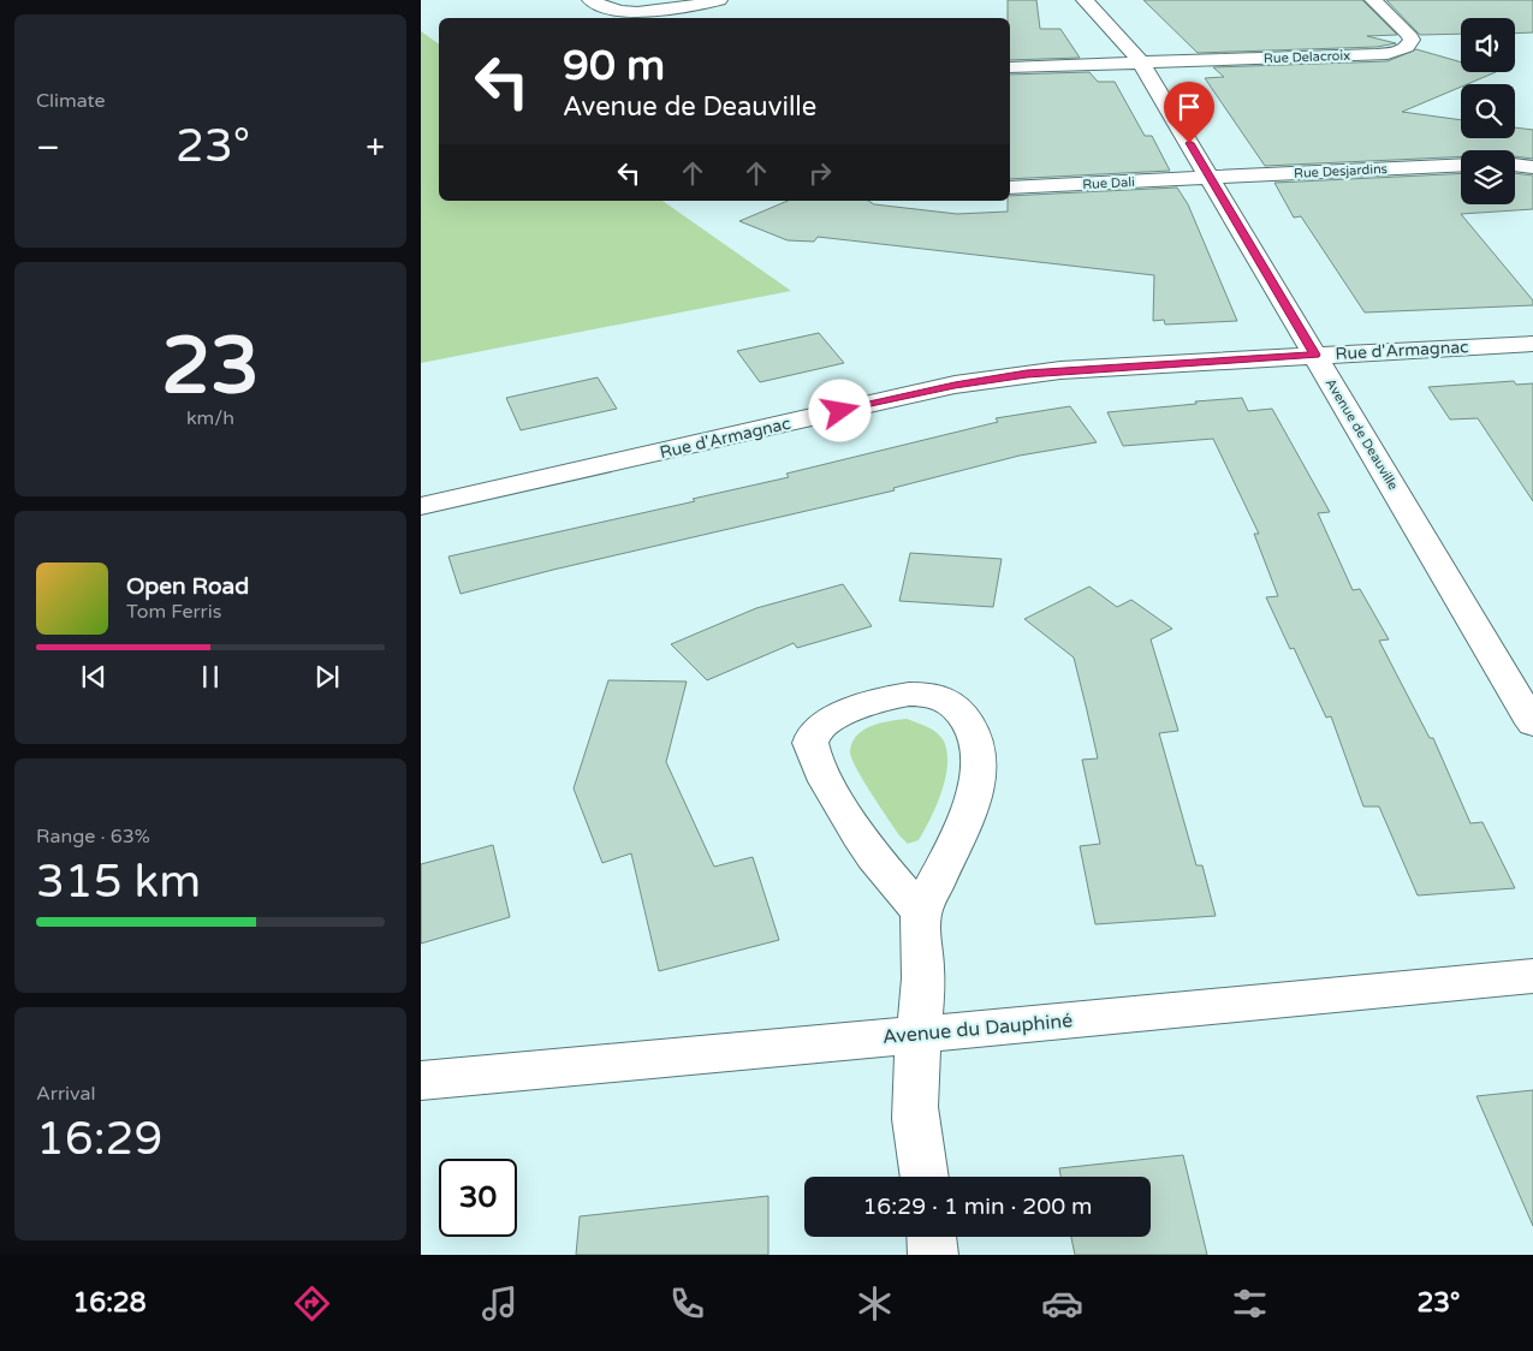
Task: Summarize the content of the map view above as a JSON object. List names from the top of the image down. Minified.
{"streets":{"street":["Rue Delacroix","Rue Desjardins","Rue Dali","Rue d'Armagnac","Avenue de Deauville","Avenue du Dauphiné"]},"crossings":[["Rue Delacroix","Avenue de Deauville"],["Rue Desjardins","Rue Dali"],["Rue Desjardins","Avenue de Deauville"],["Rue Dali","Avenue de Deauville"],["Rue d'Armagnac","Avenue de Deauville"]],"page":{"tile":["Climate",["23","km/h"],["Range · 63%","315 km"],["Arrival","16:29"]],"turn":["90 m","Avenue de Deauville"],"heat":["−","23°","+"],"song":["Open Road","Tom Ferris"],"limit":"30","trip":"16:29 · 1 min · 200 m","tabs":["16:28","23°"]}}
